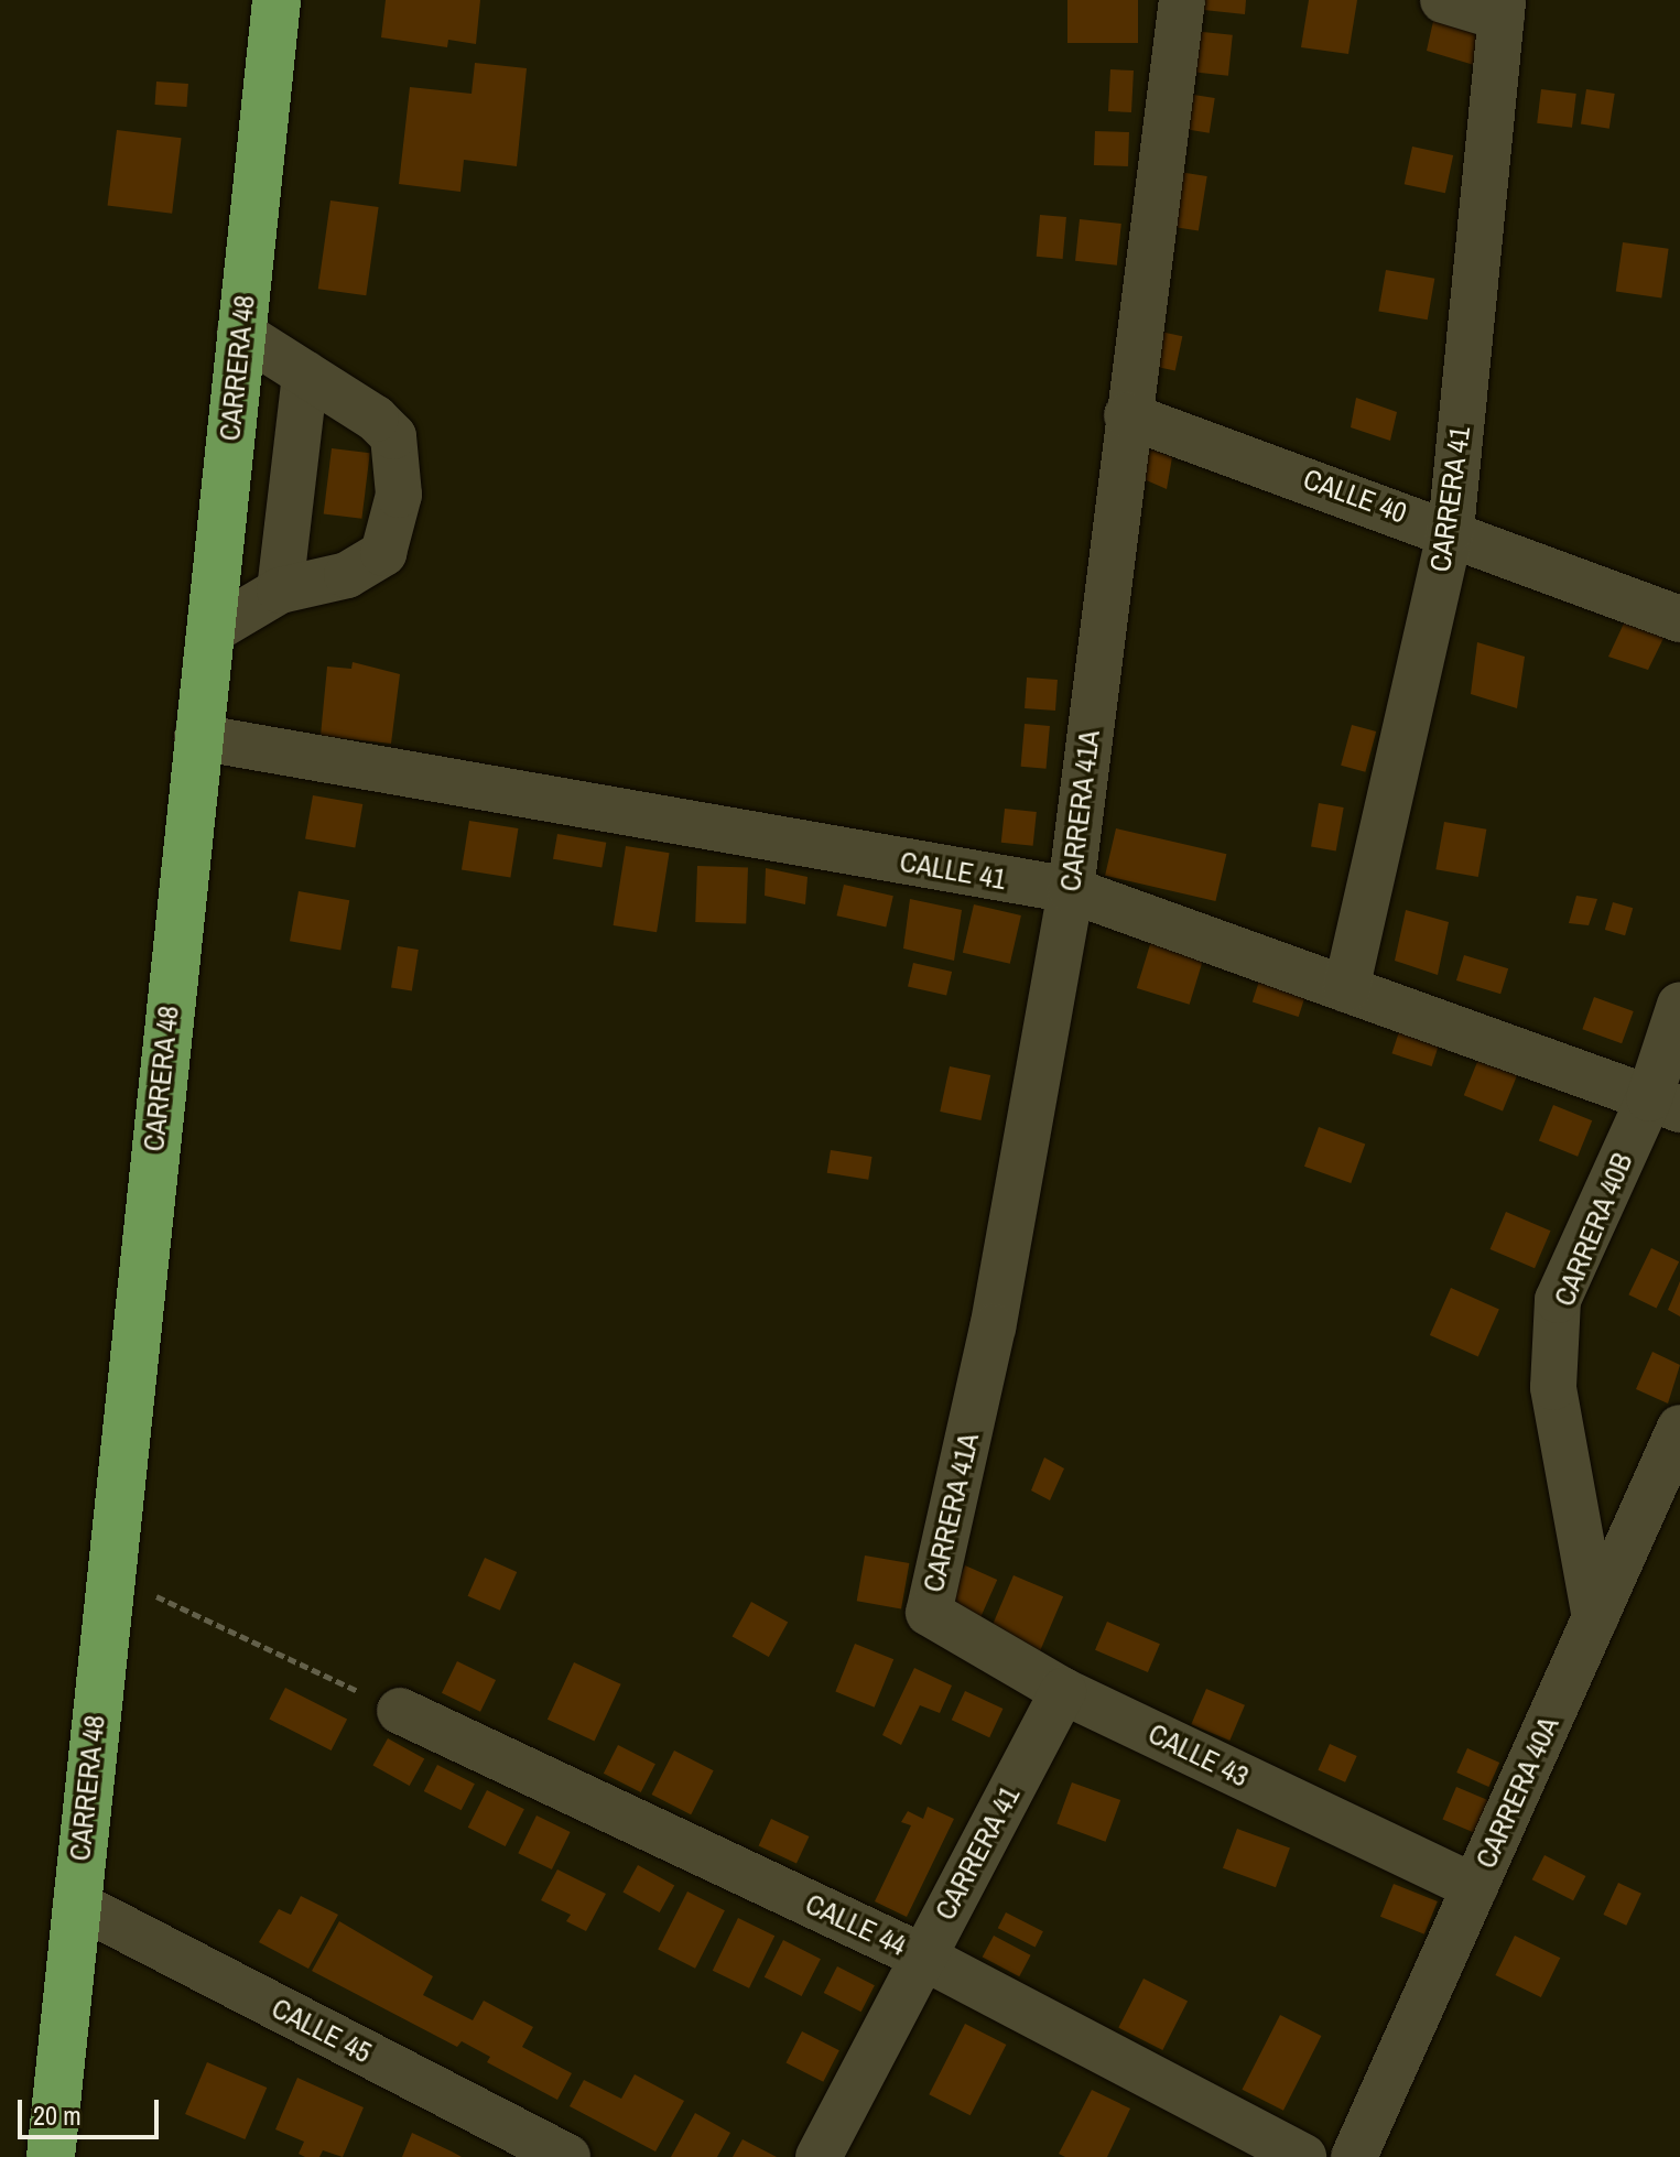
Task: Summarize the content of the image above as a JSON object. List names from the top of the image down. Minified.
{"streets":{"highway":["CARRERA 48"],"street":["CALLE 40","CARRERA 41","CARRERA 41A","CALLE 41","CARRERA 40B","CALLE 43","CARRERA 40A","CALLE 44","CALLE 45"]},"crossings":[["CARRERA 48","CALLE 41"],["CARRERA 48","CALLE 45"],["CALLE 40","CARRERA 41"],["CALLE 40","CARRERA 41A"],["CARRERA 41","CALLE 41"],["CARRERA 41","CALLE 43"],["CARRERA 41","CALLE 44"],["CARRERA 41A","CALLE 41"],["CARRERA 41A","CALLE 43"],["CALLE 41","CARRERA 40B"],["CARRERA 40B","CARRERA 40A"],["CALLE 43","CARRERA 40A"]],"scale_bar":"20 m"}
